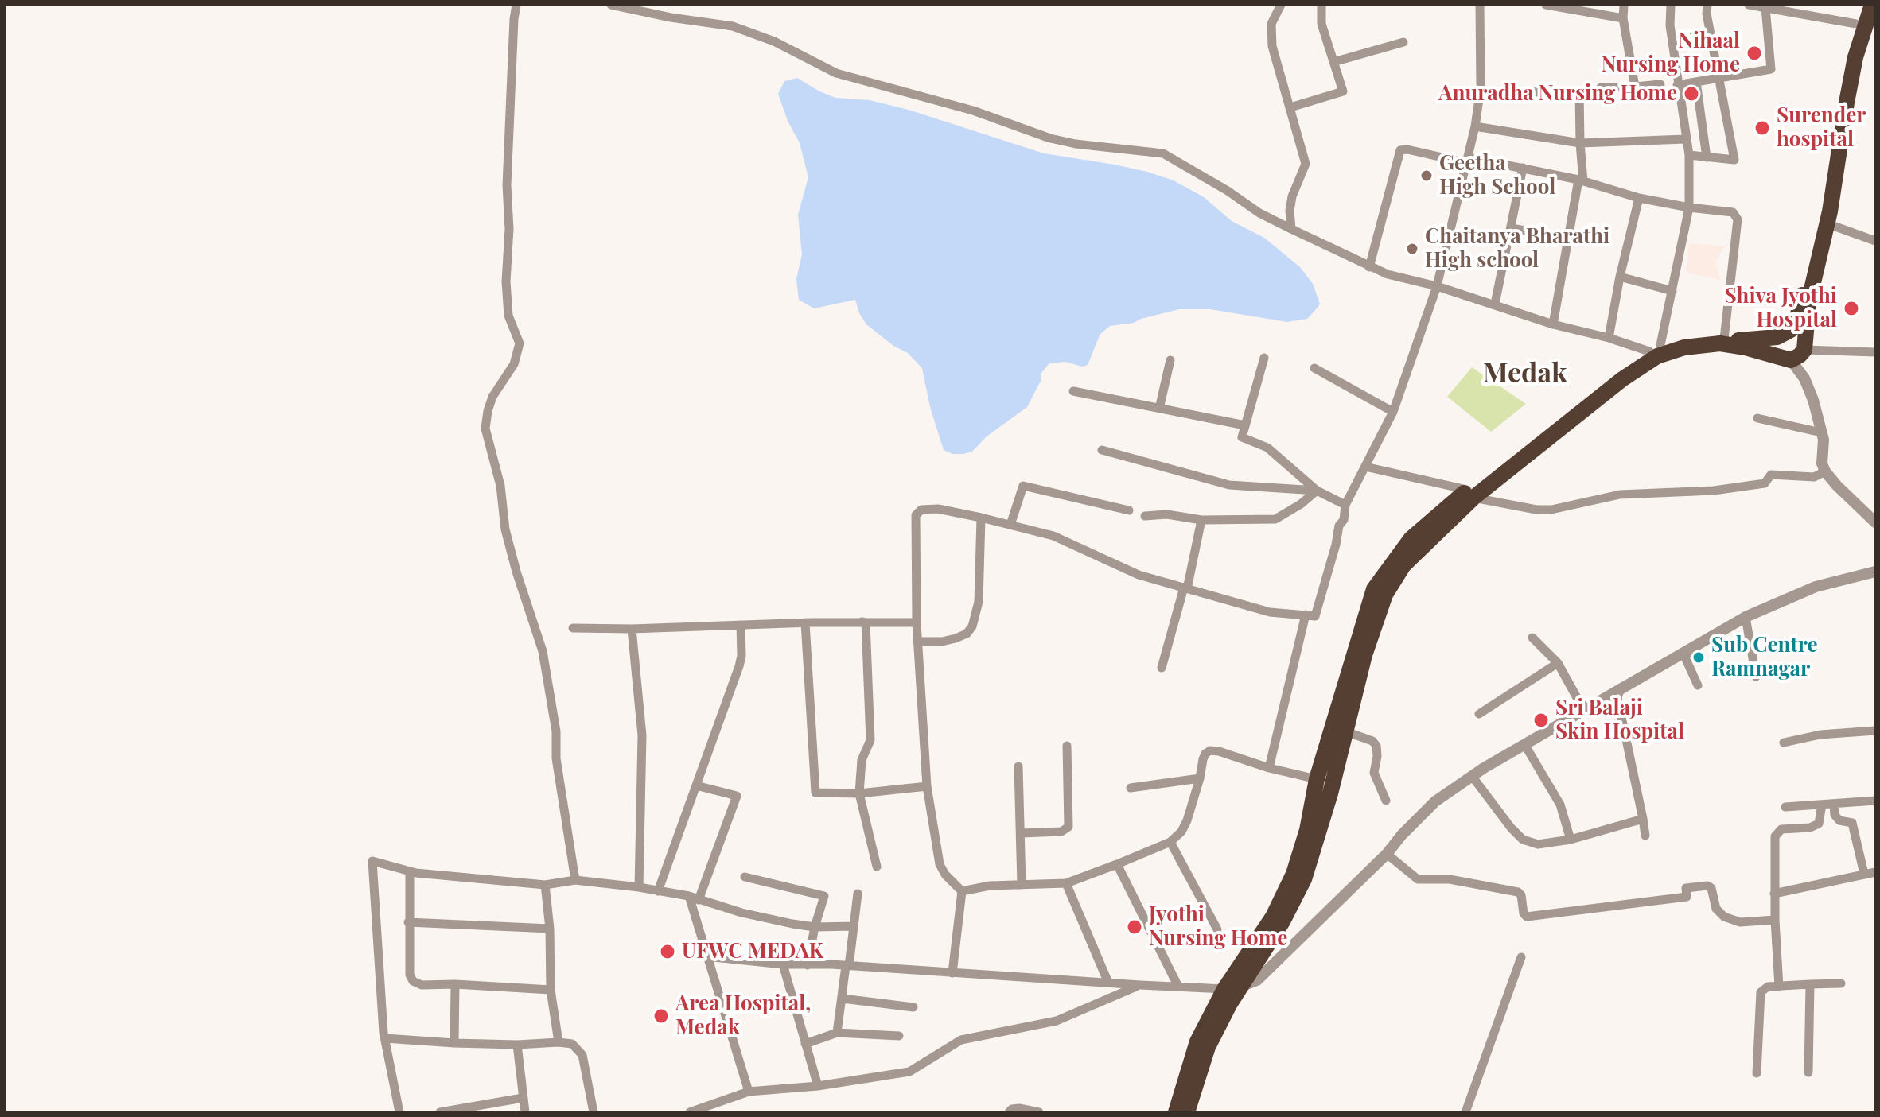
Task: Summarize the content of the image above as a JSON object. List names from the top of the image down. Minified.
{"districts":["Medak"],"places":["Nihaal Nursing Home","Anuradha Nursing Home","Surender hospital","Geetha High School","Chaitanya Bharathi High school","Shiva Jyothi Hospital","Sub Centre Ramnagar","Sri Balaji Skin Hospital","Jyothi Nursing Home","UFWC MEDAK","Area Hospital, Medak"]}
